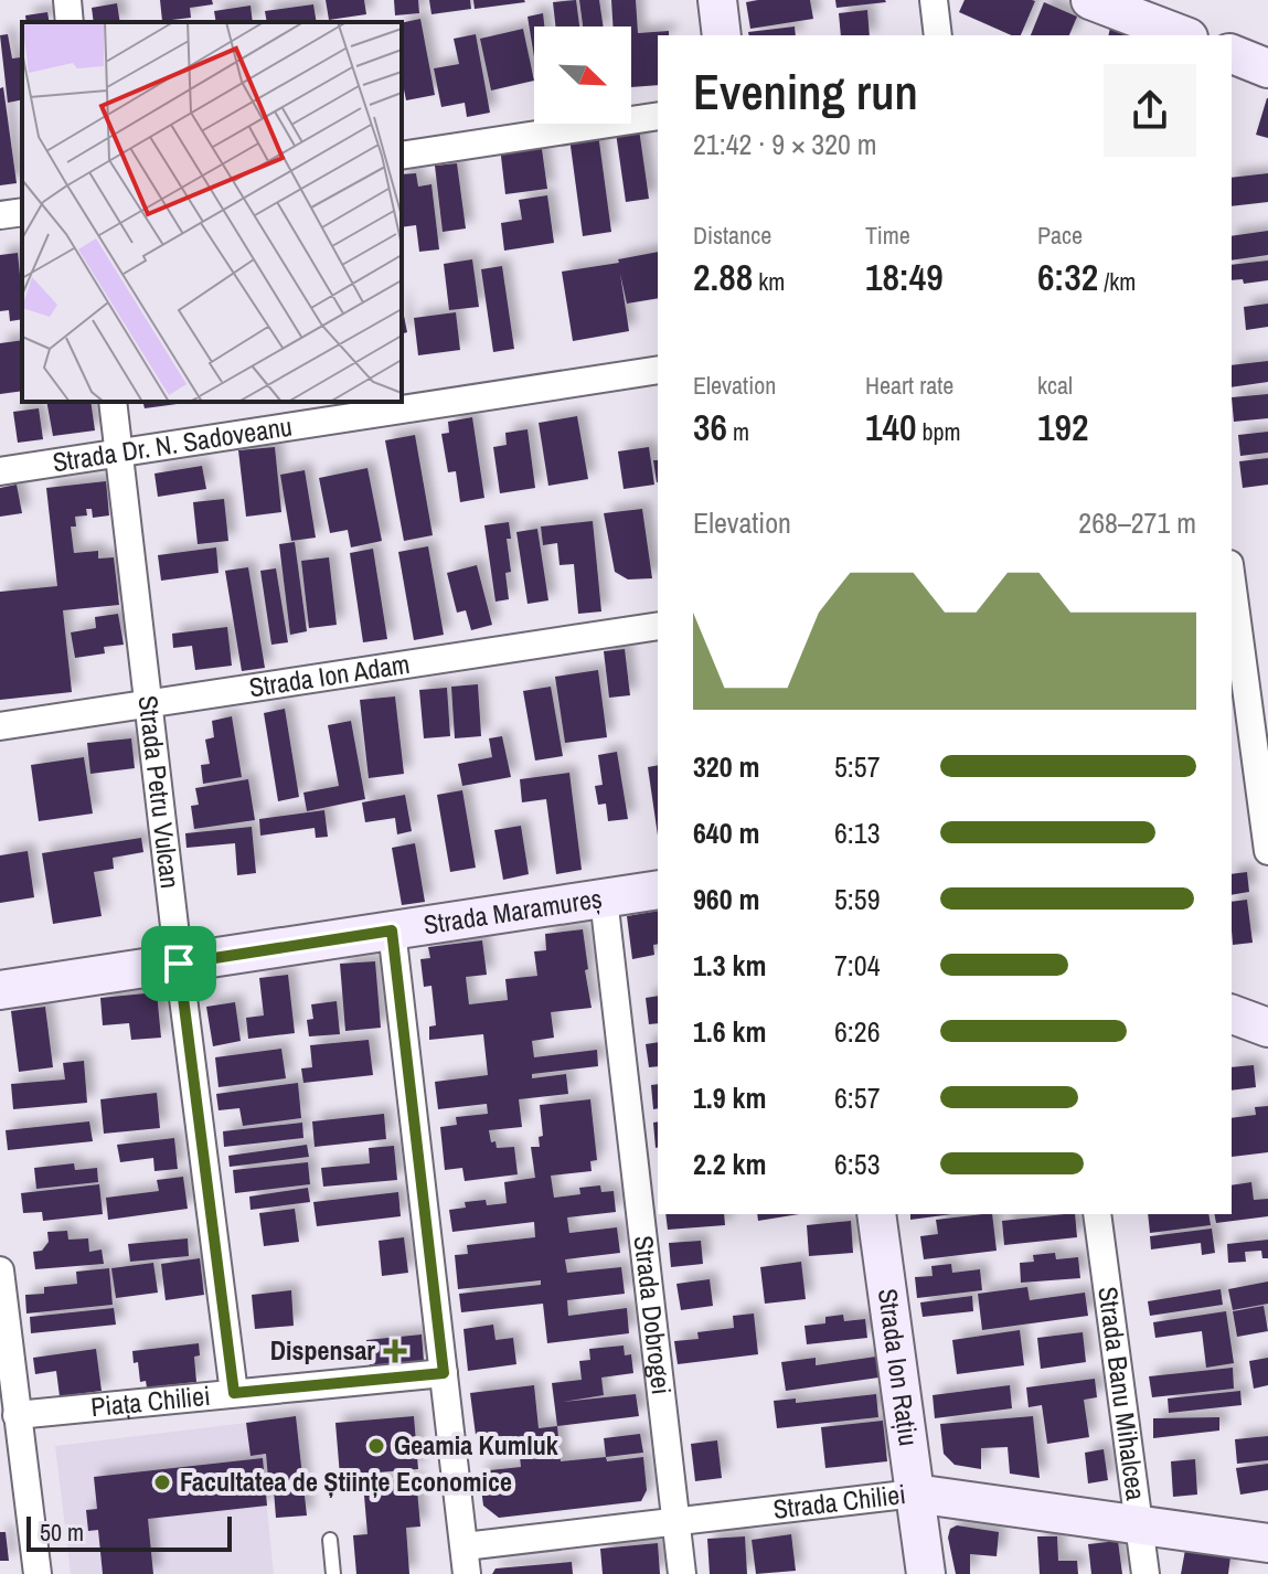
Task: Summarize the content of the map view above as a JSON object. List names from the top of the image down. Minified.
{"streets":{"street":["Strada Dr. N. Sadoveanu","Strada Ion Adam","Strada Petru Vulcan","Strada Maramureș","Strada Dobrogei","Strada Ion Rațiu","Strada Banu Mihalcea","Piața Chiliei","Strada Chiliei"]},"crossings":[["Strada Dr. N. Sadoveanu","Strada Petru Vulcan"],["Strada Ion Adam","Strada Petru Vulcan"],["Strada Petru Vulcan","Strada Maramureș"],["Strada Petru Vulcan","Piața Chiliei"],["Strada Maramureș","Strada Dobrogei"],["Strada Dobrogei","Strada Chiliei"],["Strada Ion Rațiu","Strada Chiliei"],["Strada Banu Mihalcea","Strada Chiliei"]],"places":{"health":["Dispensar"],"other":["Geamia Kumluk","Facultatea de Științe Economice"]},"scale_bar":"50 m","north":"bottom right","page":{"heading":["Evening run","21:42 · 9 × 320 m"],"stats":[["Distance","2.88 km"],["Time","18:49"],["Pace","6:32 /km"],["Elevation","36 m"],["Heart rate","140 bpm"],["kcal","192"]],"chart":["Elevation","268–271 m"],"list":[{"name":"320 m","note":"5:57"},{"name":"640 m","note":"6:13"},{"name":"960 m","note":"5:59"},{"name":"1.3 km","note":"7:04"},{"name":"1.6 km","note":"6:26"},{"name":"1.9 km","note":"6:57"},{"name":"2.2 km","note":"6:53"}],"scale":"50 m"}}
